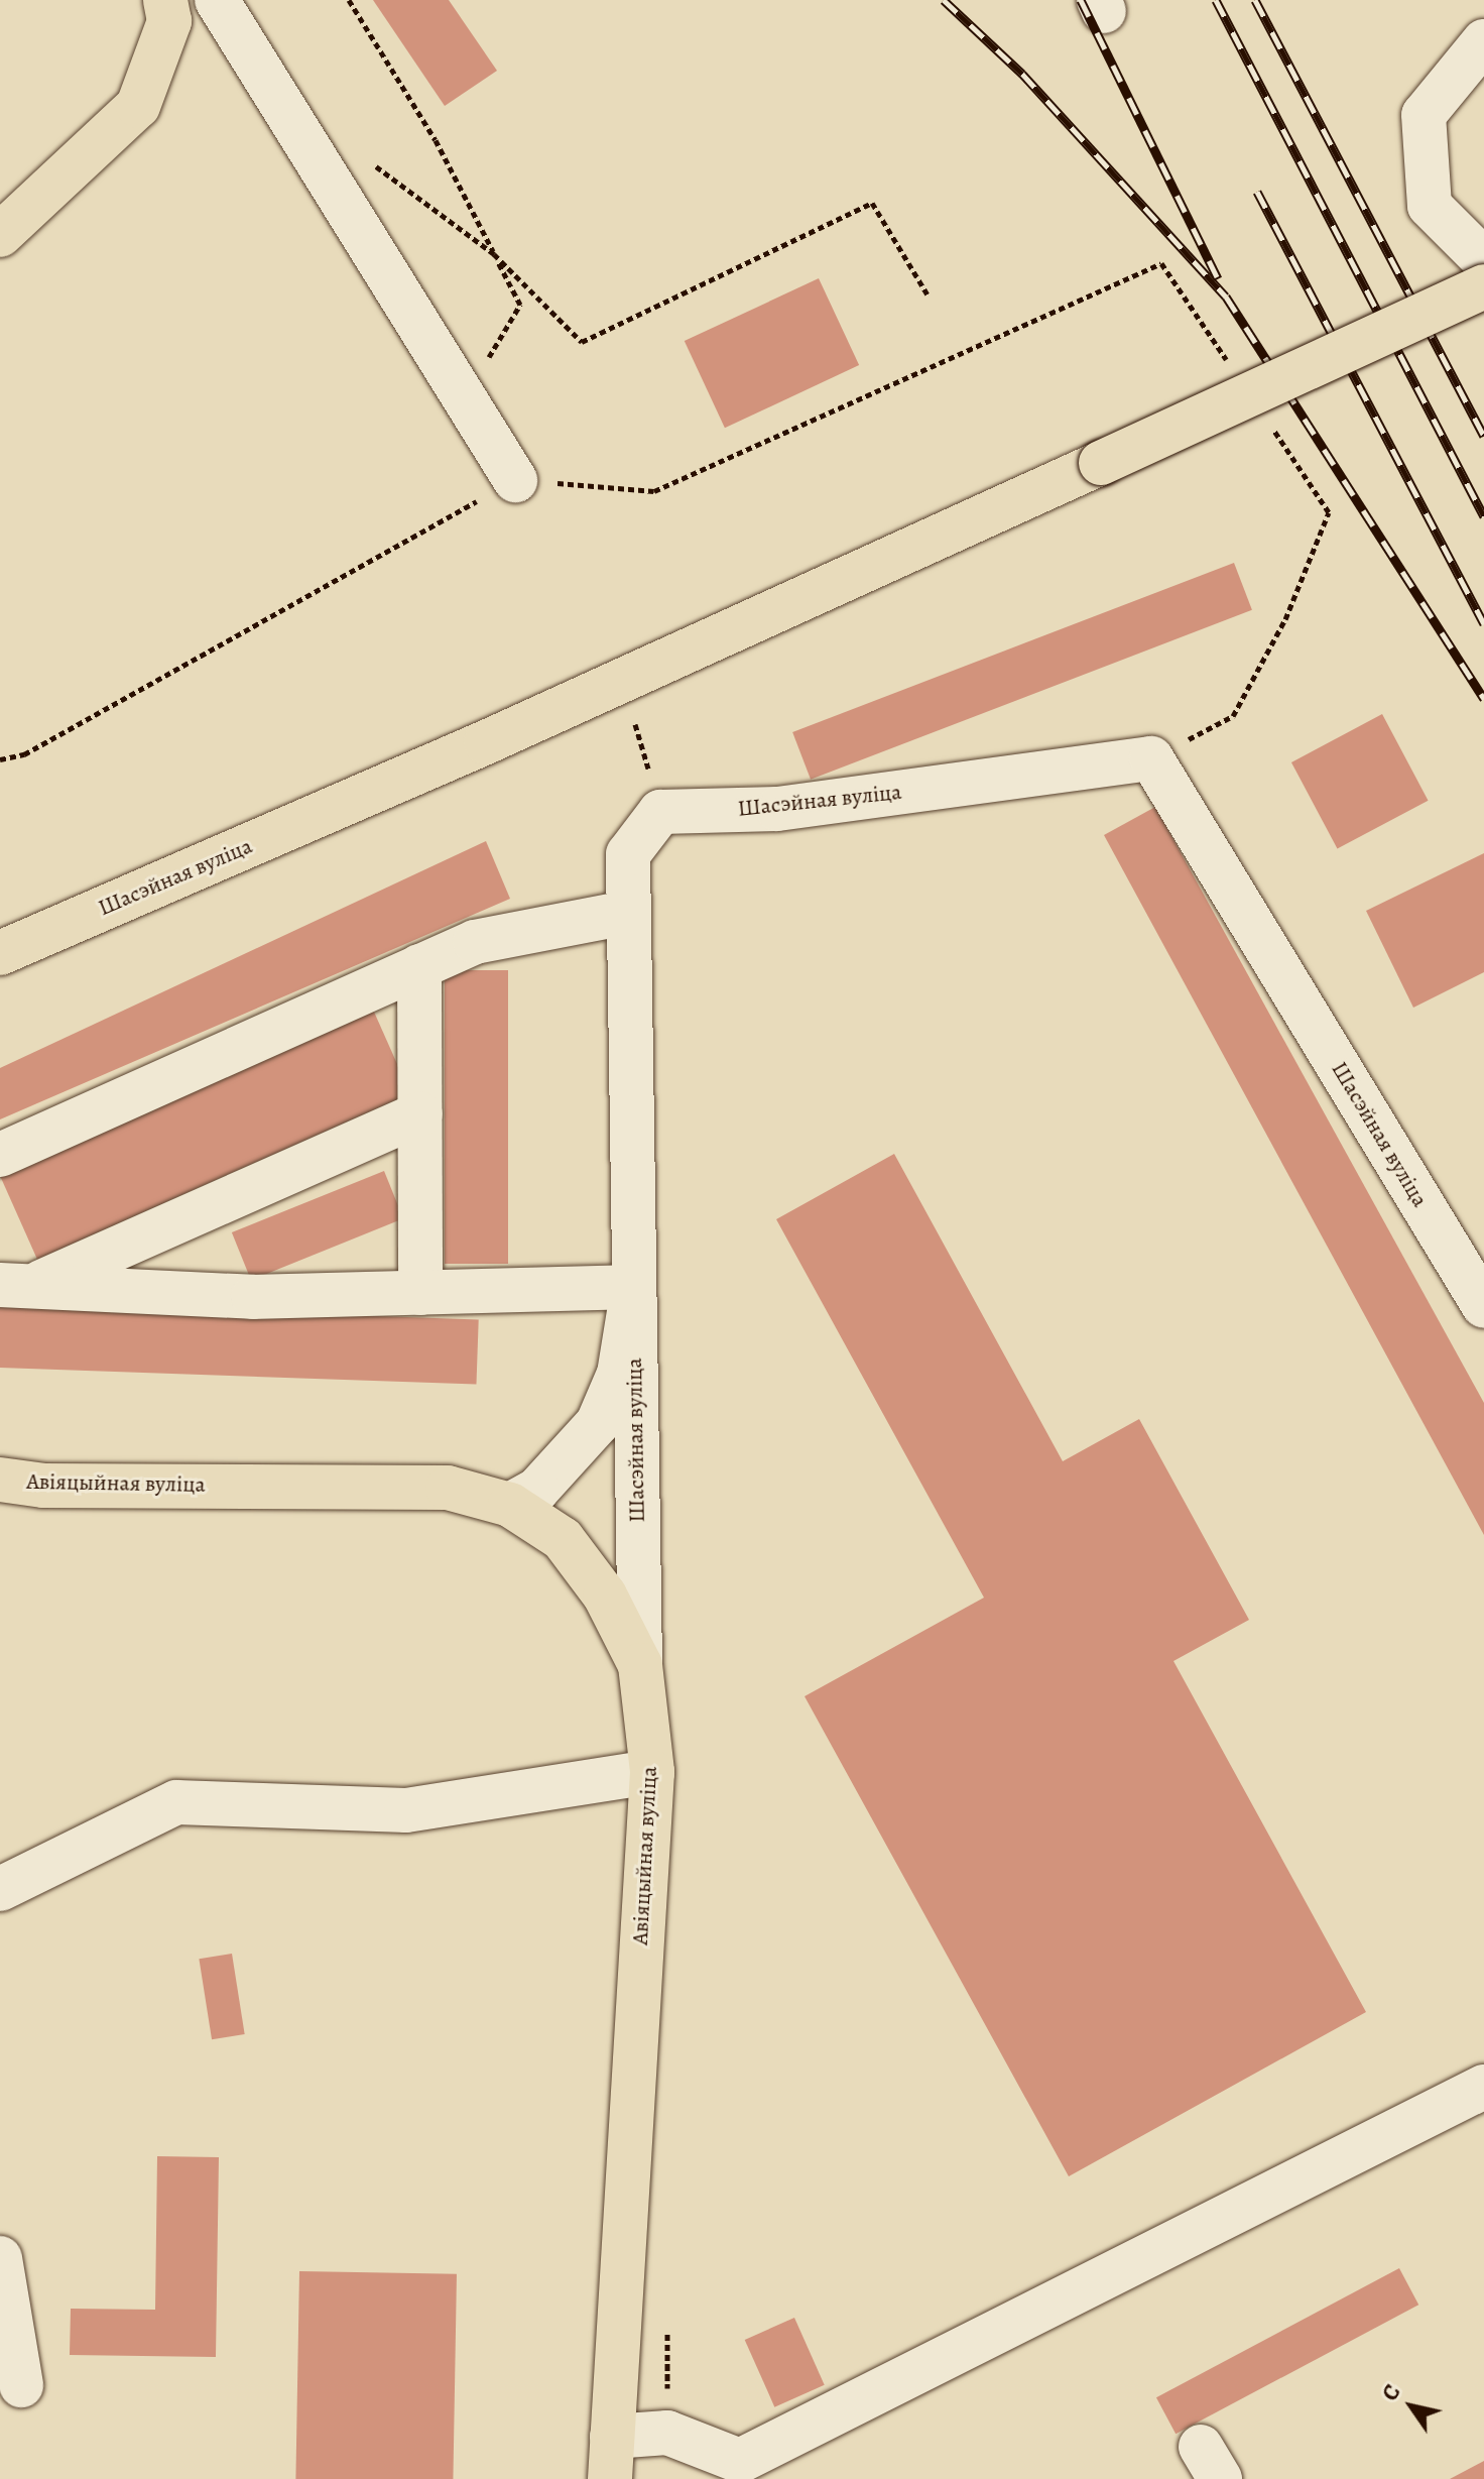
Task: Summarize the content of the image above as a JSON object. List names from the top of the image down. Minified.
{"streets":{"main road":["Шасэйная вуліца","Авіяцыйная вуліца"]},"crossings":[["Шасэйная вуліца","Авіяцыйная вуліца"]],"north":"top left"}
